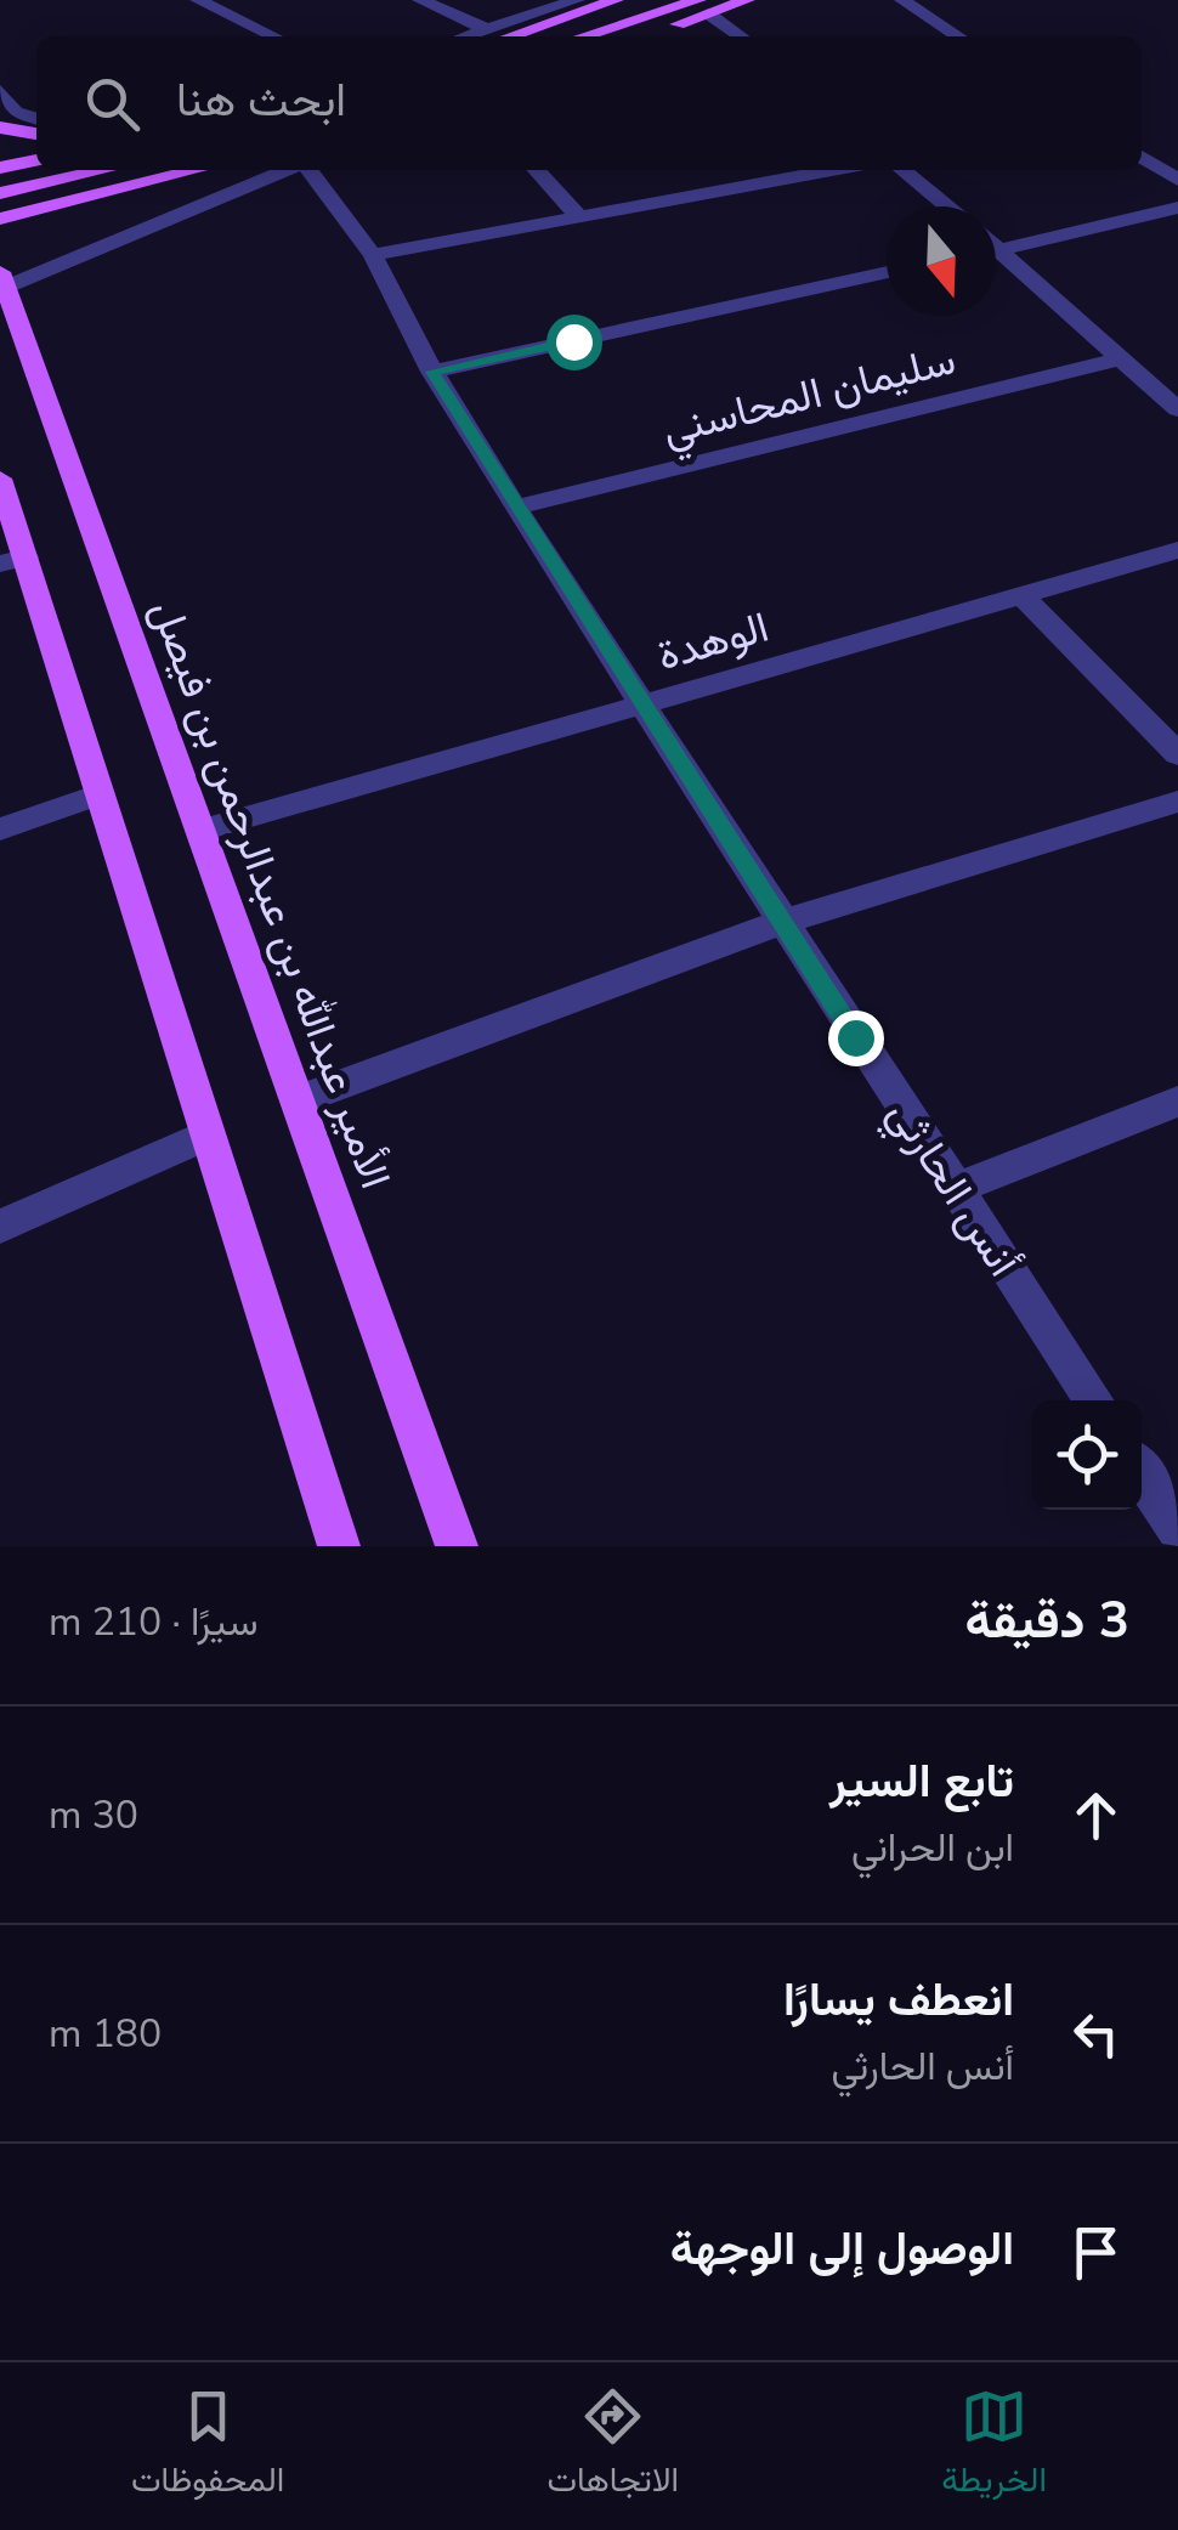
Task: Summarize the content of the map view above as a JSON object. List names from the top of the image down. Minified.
{"streets":{"main road":["الأمير عبدالله بن عبدالرحمن بن فيصل"],"street":["سليمان المحاسني","الوهدة","أنس الحارثي"]},"crossings":[["سليمان المحاسني","أنس الحارثي"],["الوهدة","الأمير عبدالله بن عبدالرحمن بن فيصل"],["الوهدة","أنس الحارثي"]],"north":"bottom","page":{"search":"ابحث هنا","heading":["3 دقيقة","سيرًا · 210 m"],"list":[["تابع السير","ابن الحراني","30 m"],["انعطف يسارًا","أنس الحارثي","180 m"],"الوصول إلى الوجهة"],"nav":["الخريطة","الاتجاهات","المحفوظات"]}}
